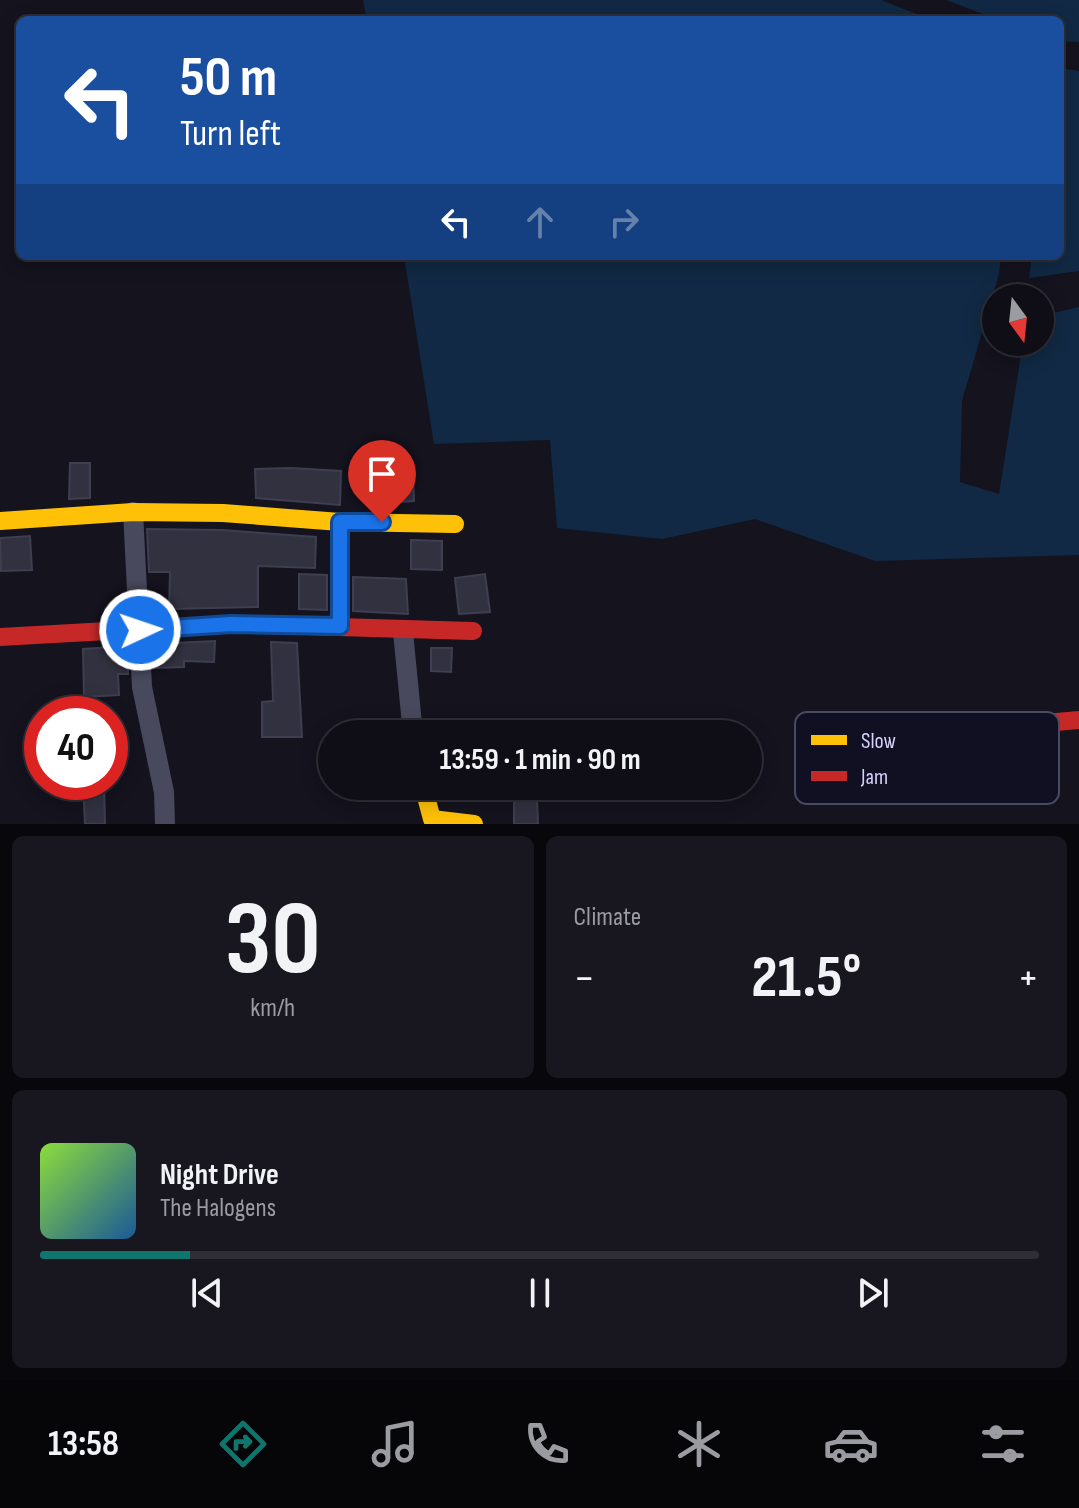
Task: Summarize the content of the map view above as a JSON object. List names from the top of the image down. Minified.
{"legend":["Slow","Jam"],"north":"bottom","page":{"turn":["50 m","Turn left"],"limit":"40","trip":"13:59 · 1 min · 90 m","tile":[["30","km/h"],"Climate"],"heat":["−","21.5°","+"],"song":["Night Drive","The Halogens"],"tabs":"13:58"}}
